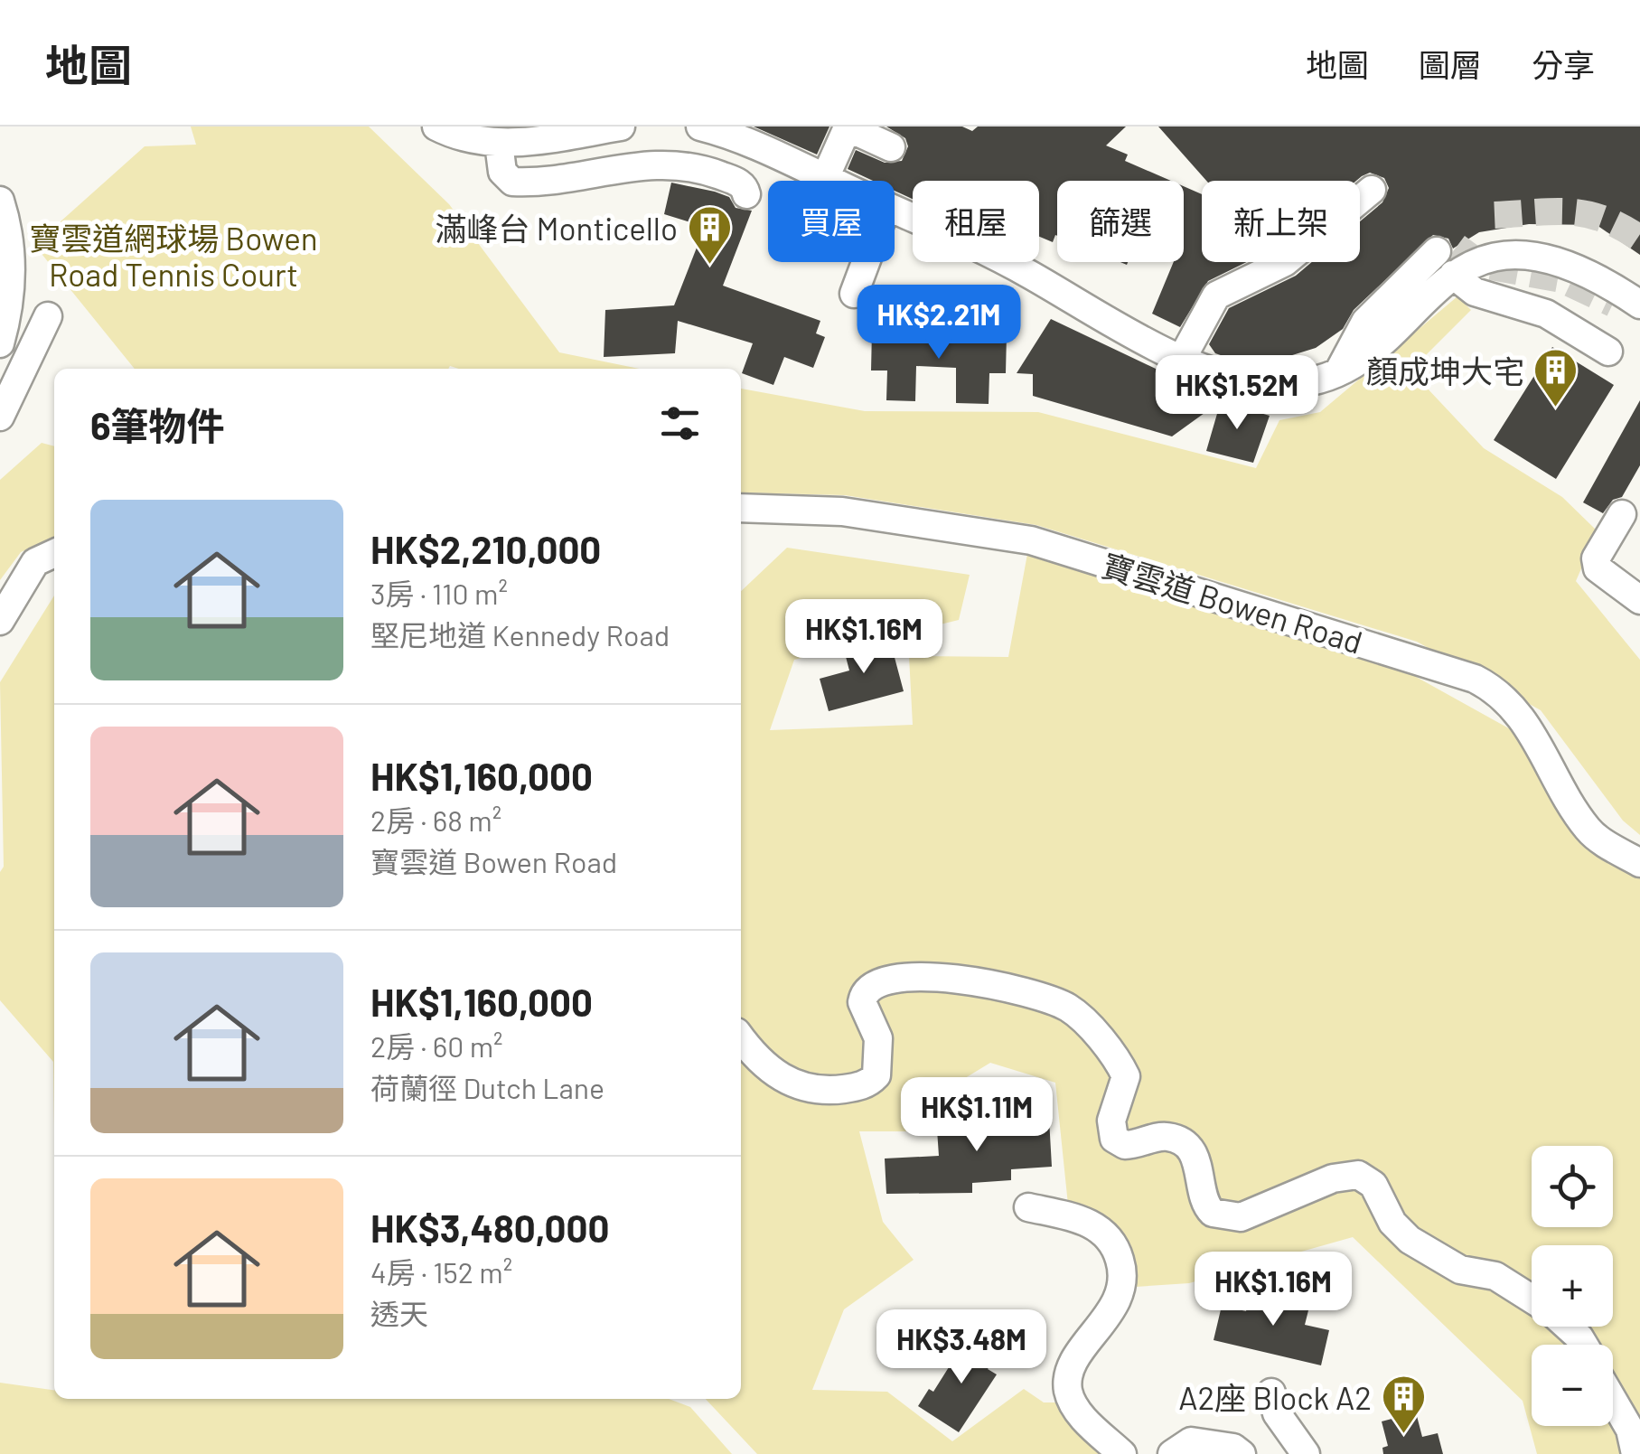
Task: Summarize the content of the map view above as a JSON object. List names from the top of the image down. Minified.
{"streets":{"street":["寶雲道 Bowen Road"]},"parks":["寶雲道網球場 Bowen Road Tennis Court"],"places":{"building":["滿峰台 Monticello","顏成坤大宅","A2座 Block A2"]},"page":{"header":"地圖","nav":["地圖","圖層","分享"],"chip":["買屋","租屋","篩選","新上架"],"price":["HK$2.21M","HK$1.52M","HK$1.16M","HK$1.11M","HK$1.16M","HK$3.48M"],"heading":"6筆物件","list":[{"name":"HK$2,210,000","note":"3房 · 110 m² · 堅尼地道 Kennedy Road"},{"name":"HK$1,160,000","note":"2房 · 68 m² · 寶雲道 Bowen Road"},{"name":"HK$1,160,000","note":"2房 · 60 m² · 荷蘭徑 Dutch Lane"},{"name":"HK$3,480,000","note":"4房 · 152 m² · 透天"}],"map_buttons":["+","−"]}}
